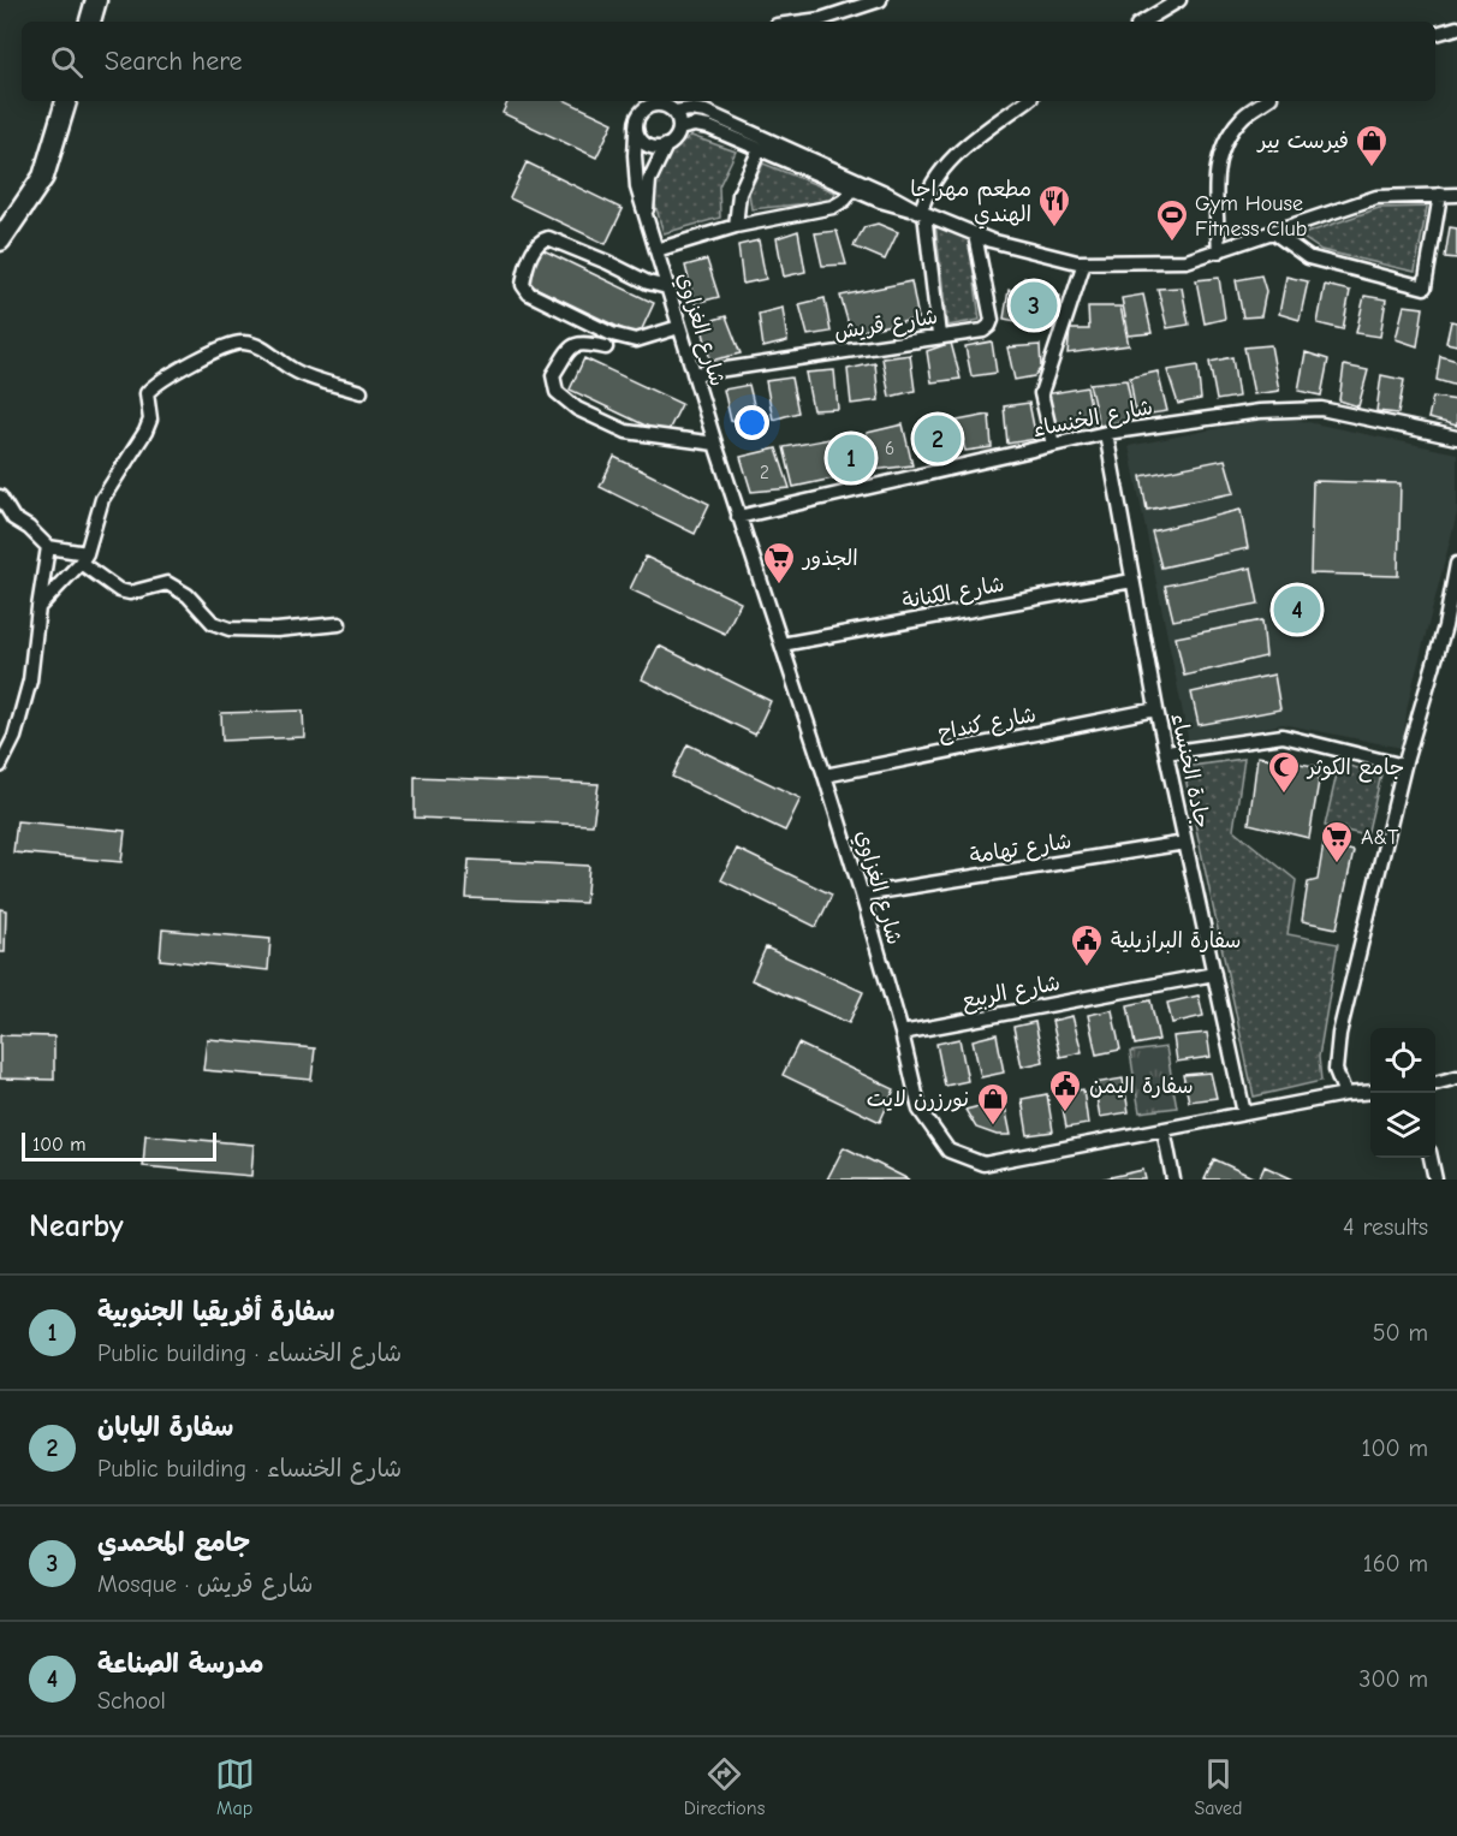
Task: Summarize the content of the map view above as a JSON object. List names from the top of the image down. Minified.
{"streets":{"street":["شارع قريش","شارع الغزاوي","شارع الخنساء","شارع الكنانة","شارع كنداح","جادة الخنساء","شارع تهامة","شارع الربيع"]},"crossings":[["شارع قريش","شارع الغزاوي"],["شارع الغزاوي","شارع الخنساء"],["شارع الغزاوي","شارع الكنانة"],["شارع الغزاوي","شارع كنداح"],["شارع الغزاوي","جادة الخنساء"],["شارع الغزاوي","شارع تهامة"],["شارع الغزاوي","شارع الربيع"],["شارع الخنساء","جادة الخنساء"],["شارع الكنانة","جادة الخنساء"],["شارع كنداح","جادة الخنساء"],["جادة الخنساء","شارع تهامة"],["جادة الخنساء","شارع الربيع"]],"places":{"shop":["فيرست يير","نورزرن لايت"],"restaurant":["مطعم مهراجا الهندي"],"sports":["Gym House Fitness Club"],"supermarket":["الجذور","A&T"],"mosque":["جامع الكوثر"],"public building":["سفارة البرازيلية","سفارة اليمن"]},"house_numbers":["6","2"],"scale_bar":"100 m","page":{"search":"Search here","pins":["3","2","1","4"],"scale":"100 m","heading":["Nearby","4 results"],"list":[{"mark":"1","name":"سفارة أفريقيا الجنوبية","note":"Public building · شارع الخنساء","value":"50 m"},{"mark":"2","name":"سفارة اليابان","note":"Public building · شارع الخنساء","value":"100 m"},{"mark":"3","name":"جامع المحمدي","note":"Mosque · شارع قريش","value":"160 m"},{"mark":"4","name":"مدرسة الصناعة","note":"School","value":"300 m"}],"nav":["Map","Directions","Saved"]}}
